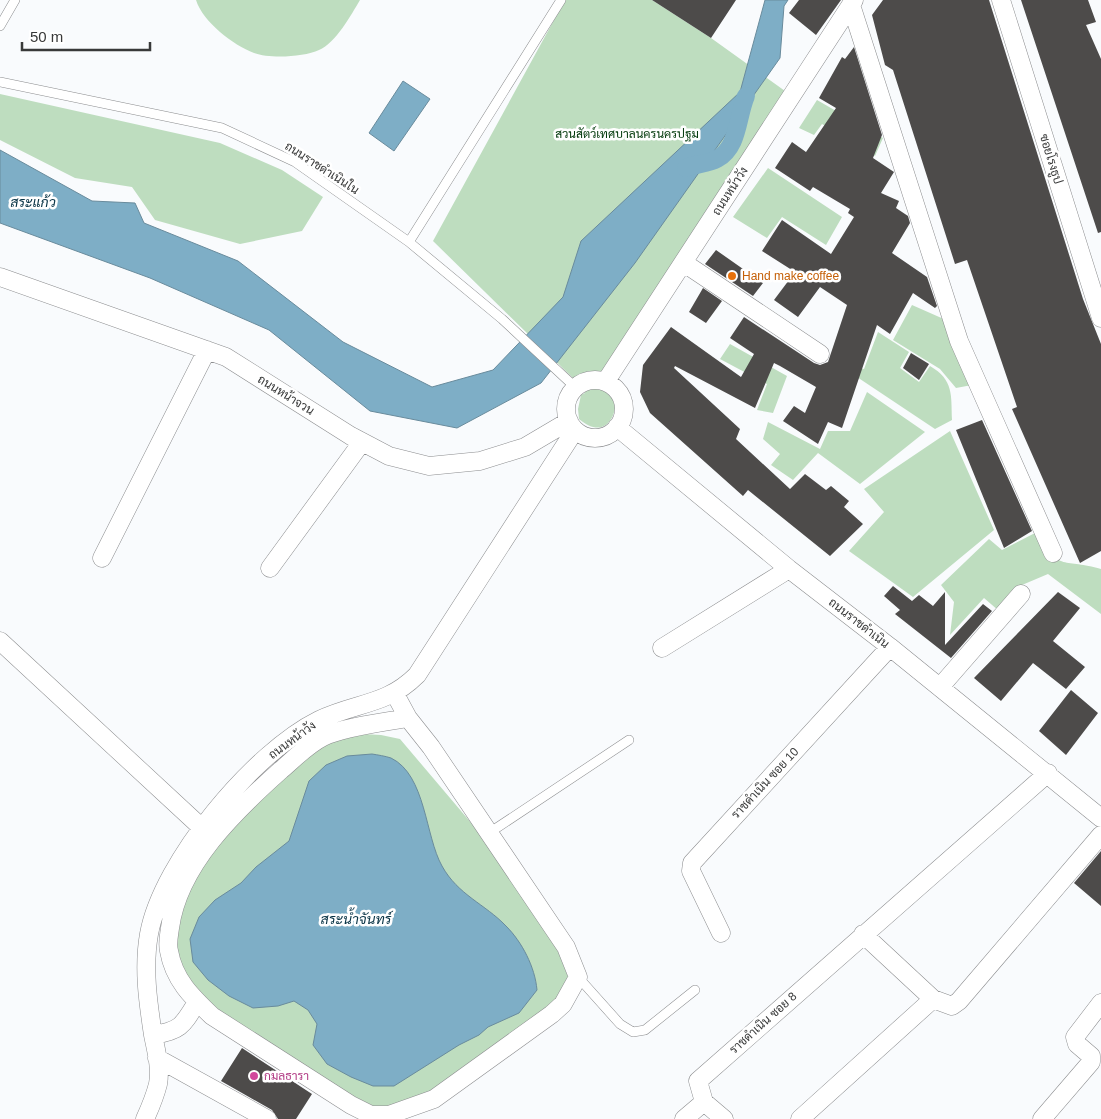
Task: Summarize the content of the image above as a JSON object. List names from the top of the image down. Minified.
{"streets":{"street":["ซอยโรงธูป","ถนนหน้าวัง","ถนนหน้าจวน","ถนนราชดำเนิน","ราชดำเนิน ซอย 10","ราชดำเนิน ซอย 8"],"lane":["ถนนราชดำเนินใน"]},"crossings":[["ถนนราชดำเนินใน","ถนนหน้าวัง"],["ถนนราชดำเนินใน","ถนนหน้าจวน"],["ถนนราชดำเนินใน","ถนนราชดำเนิน"],["ถนนหน้าวัง","ถนนหน้าจวน"],["ถนนหน้าวัง","ถนนราชดำเนิน"],["ถนนหน้าจวน","ถนนราชดำเนิน"],["ถนนราชดำเนิน","ราชดำเนิน ซอย 10"],["ถนนราชดำเนิน","ราชดำเนิน ซอย 8"]],"water":["สระแก้ว","สระน้ำจันทร์"],"parks":["สวนสัตว์เทศบาลนครนครปฐม"],"places":["Hand make coffee","กมลธารา"],"scale_bar":"50 m"}
